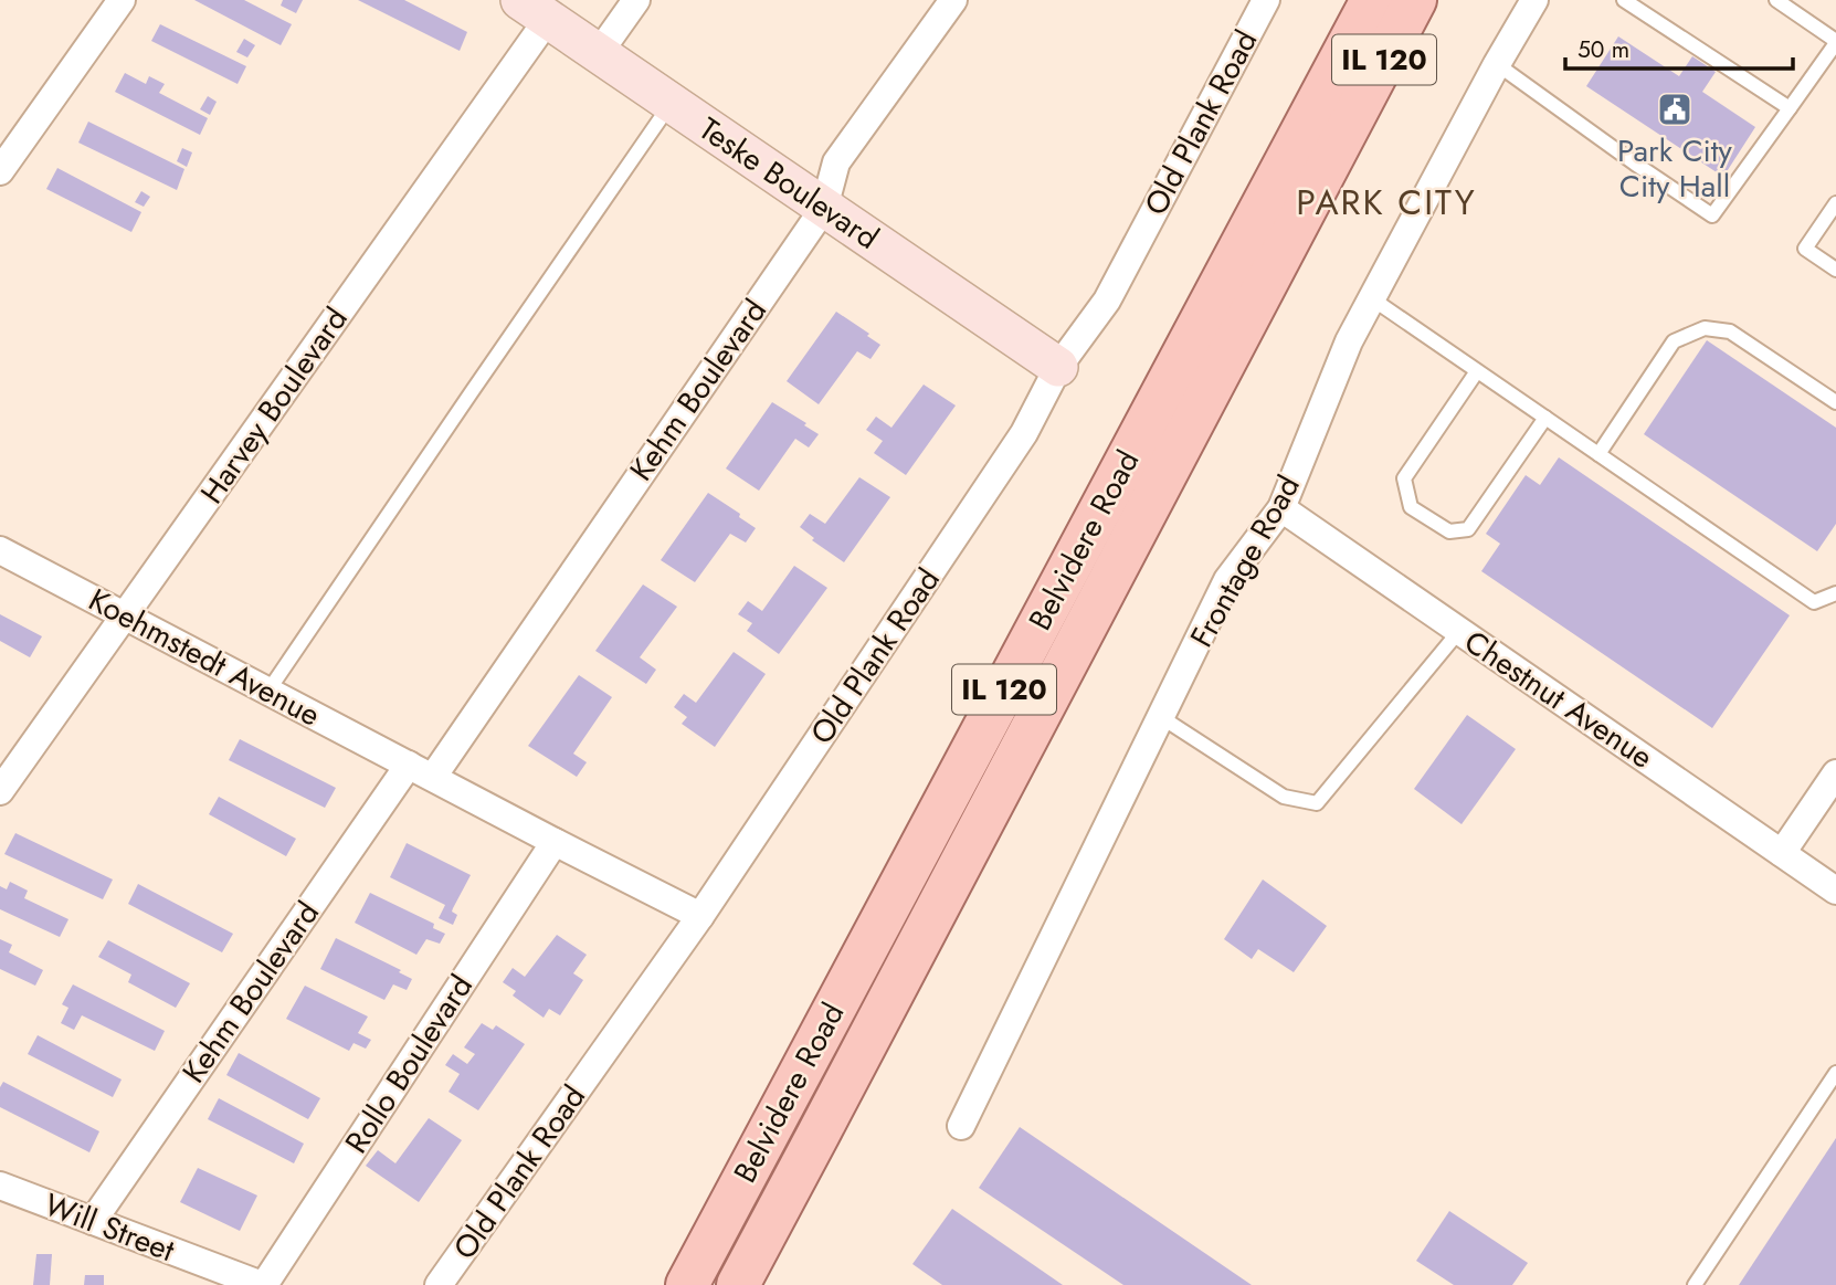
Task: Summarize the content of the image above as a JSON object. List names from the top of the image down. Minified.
{"streets":{"main road":["IL 120","Belvidere Road"],"street":["Old Plank Road","Teske Boulevard","Kehm Boulevard","Harvey Boulevard","Frontage Road","Koehmstedt Avenue","Chestnut Avenue","Rollo Boulevard","Will Street"]},"crossings":[["Old Plank Road","Teske Boulevard"],["Old Plank Road","Koehmstedt Avenue"],["Teske Boulevard","Kehm Boulevard"],["Teske Boulevard","Harvey Boulevard"],["Kehm Boulevard","Koehmstedt Avenue"],["Kehm Boulevard","Will Street"],["Harvey Boulevard","Koehmstedt Avenue"],["Frontage Road","Chestnut Avenue"],["Koehmstedt Avenue","Rollo Boulevard"],["Rollo Boulevard","Will Street"]],"districts":["PARK CITY"],"places":{"public building":["Park City City Hall"]},"scale_bar":"50 m"}
